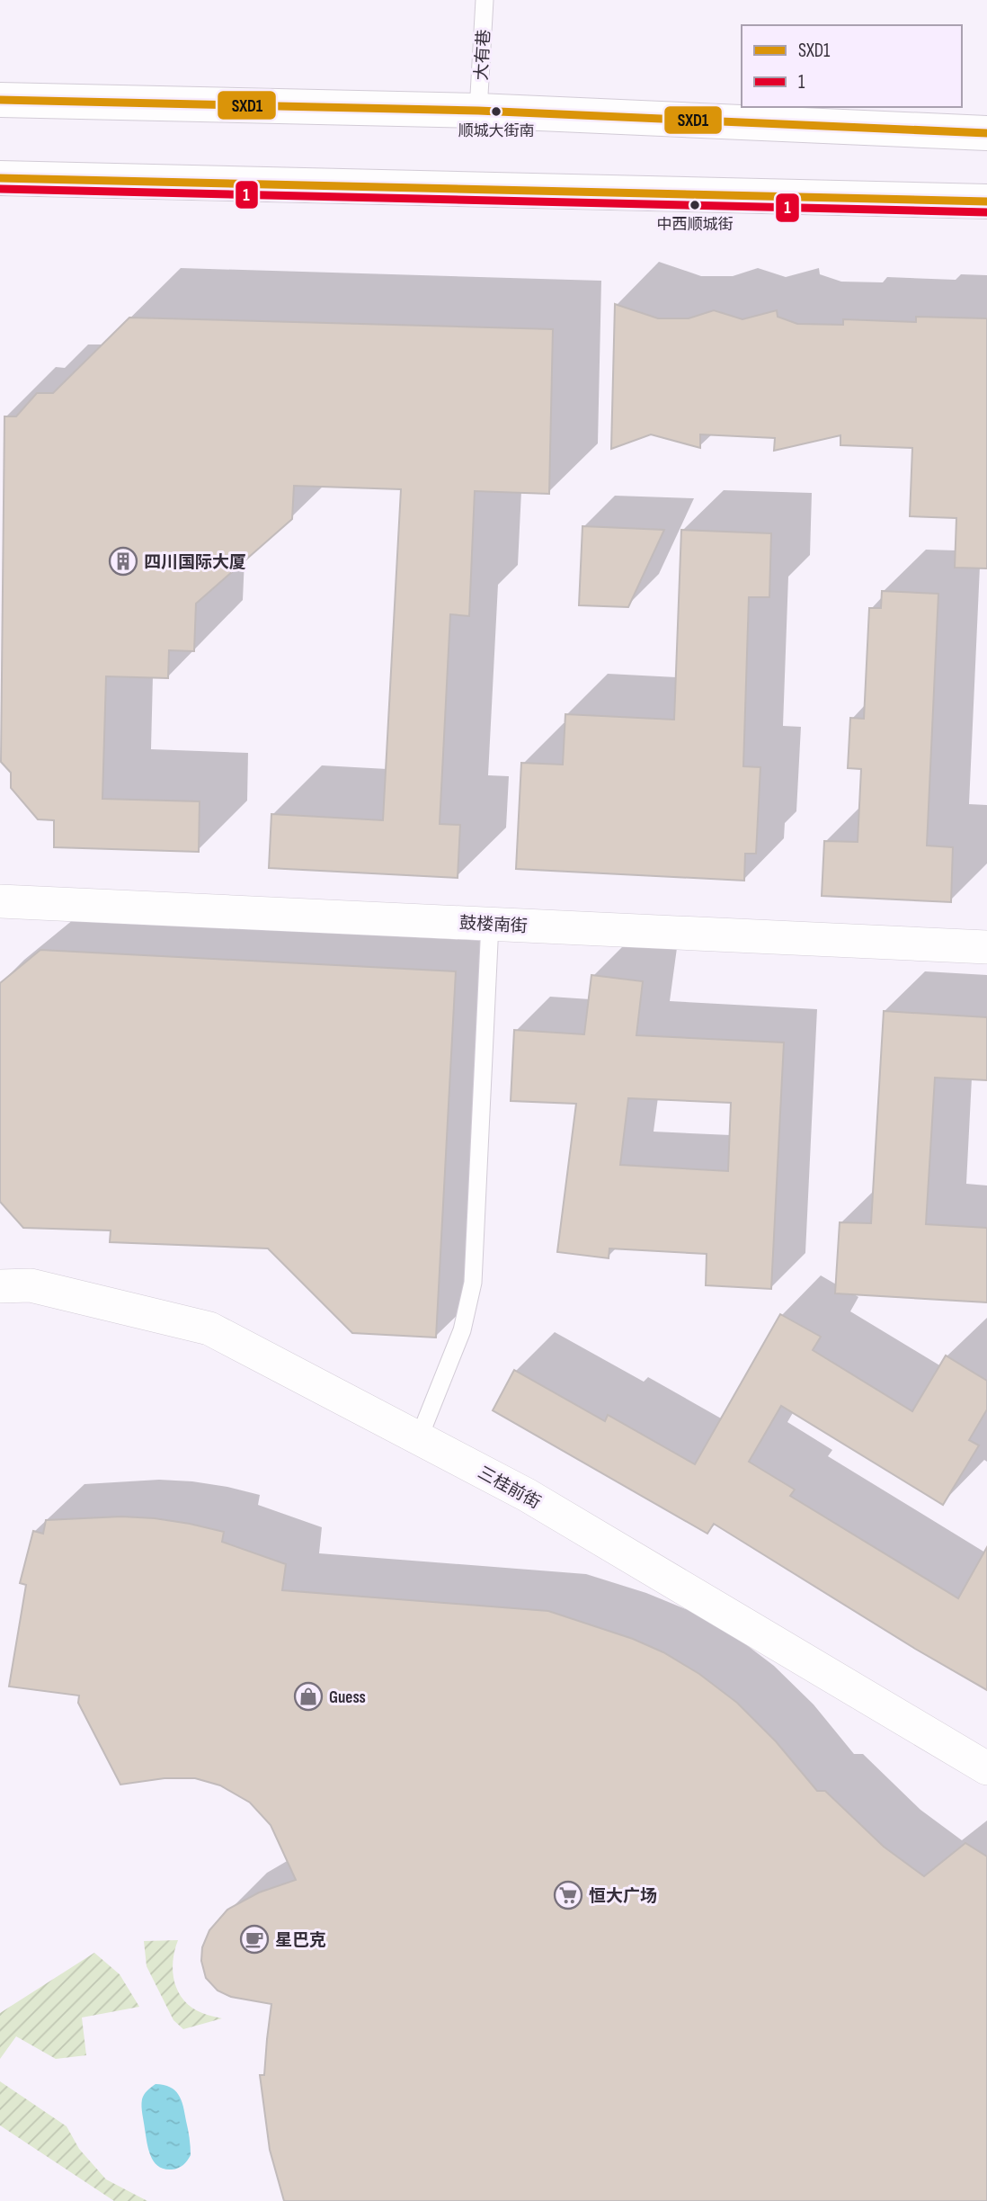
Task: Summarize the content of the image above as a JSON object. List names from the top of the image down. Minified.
{"streets":{"street":["鼓楼南街","三桂前街"],"lane":["大有巷"]},"places":{"other":["顺城大街南","中西顺城街"],"building":["四川国际大厦"],"shop":["Guess"],"supermarket":["恒大广场"],"cafe":["星巴克"]},"lines":["transit line SXD1","transit line 1"],"legend":["SXD1","1"]}
